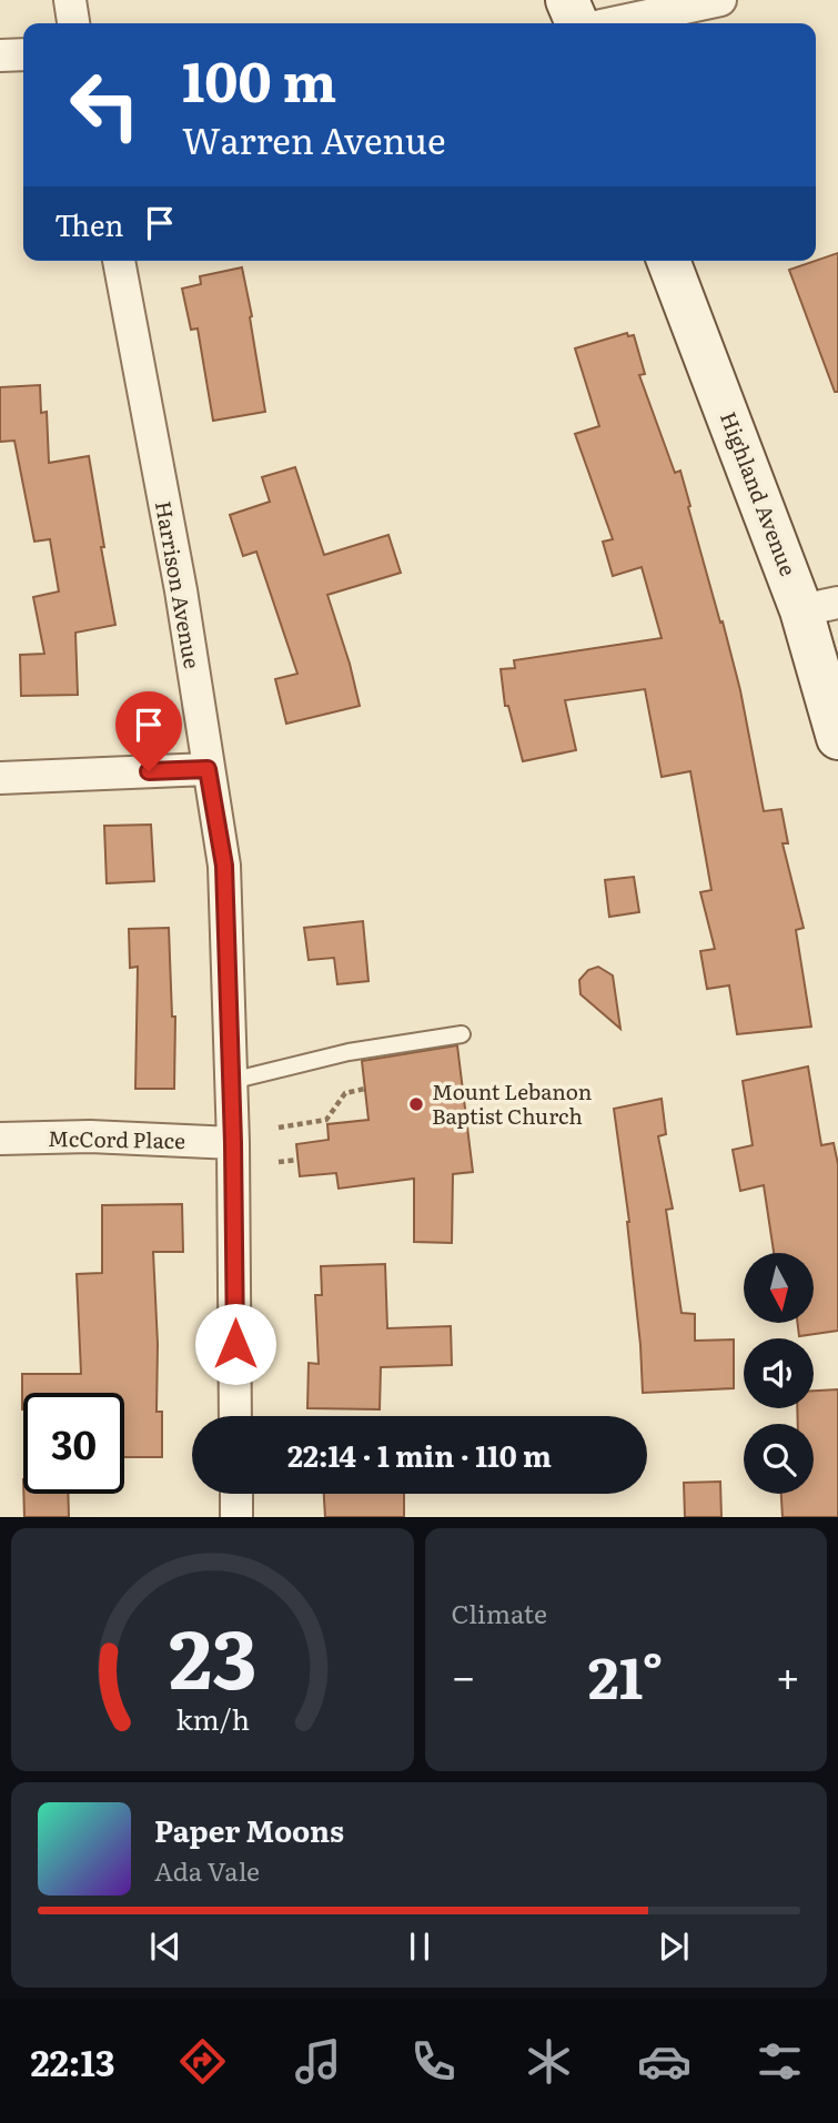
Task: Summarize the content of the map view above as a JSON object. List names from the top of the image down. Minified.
{"streets":{"street":["Highland Avenue","Harrison Avenue","McCord Place"]},"crossings":[["Harrison Avenue","McCord Place"]],"places":["Mount Lebanon Baptist Church"],"north":"bottom","page":{"turn":["100 m","Warren Avenue"],"then":"Then","limit":"30","trip":"22:14 · 1 min · 110 m","tile":"Climate","heat":["−","21°","+"],"song":["Paper Moons","Ada Vale"],"tabs":"22:13","gauge":["23","km/h"]}}
